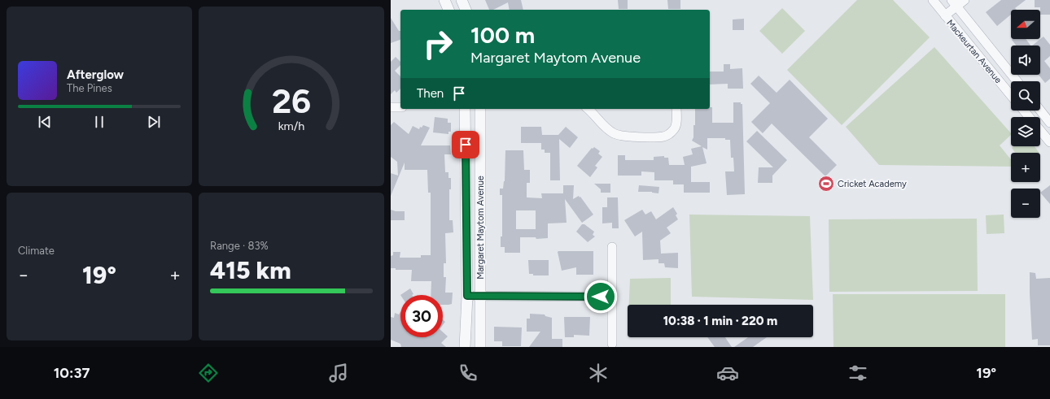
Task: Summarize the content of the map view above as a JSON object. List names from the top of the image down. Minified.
{"streets":{"street":["Mackeurtan Avenue","Margaret Maytom Avenue"]},"places":{"sports":["Cricket Academy"]},"north":"left","page":{"map_buttons":["+","−"],"turn":["100 m","Margaret Maytom Avenue"],"song":["Afterglow","The Pines"],"then":"Then","tile":["Climate",["Range · 83%","415 km"]],"heat":["−","19°","+"],"limit":"30","trip":"10:38 · 1 min · 220 m","tabs":["10:37","19°"],"gauge":["26","km/h"]}}
